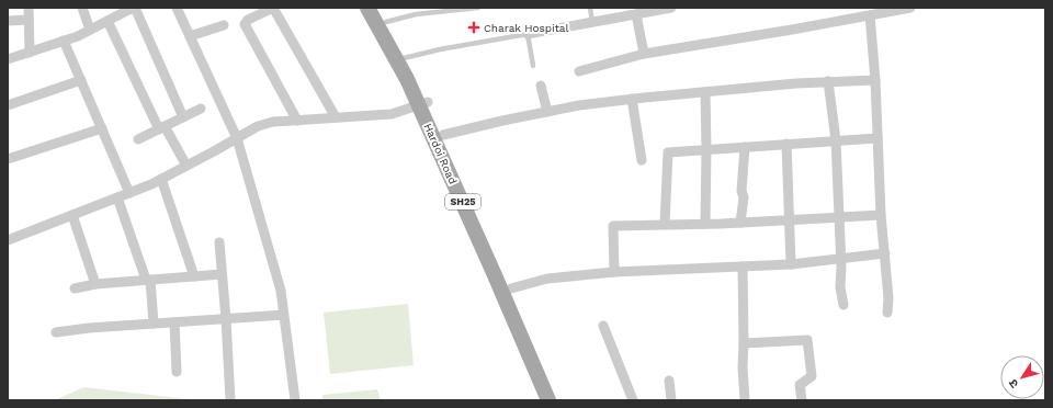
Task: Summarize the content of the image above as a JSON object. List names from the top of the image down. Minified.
{"streets":{"main road":["Hardoi Road","SH25"]},"places":{"health":["Charak Hospital"]},"north":"bottom left"}
